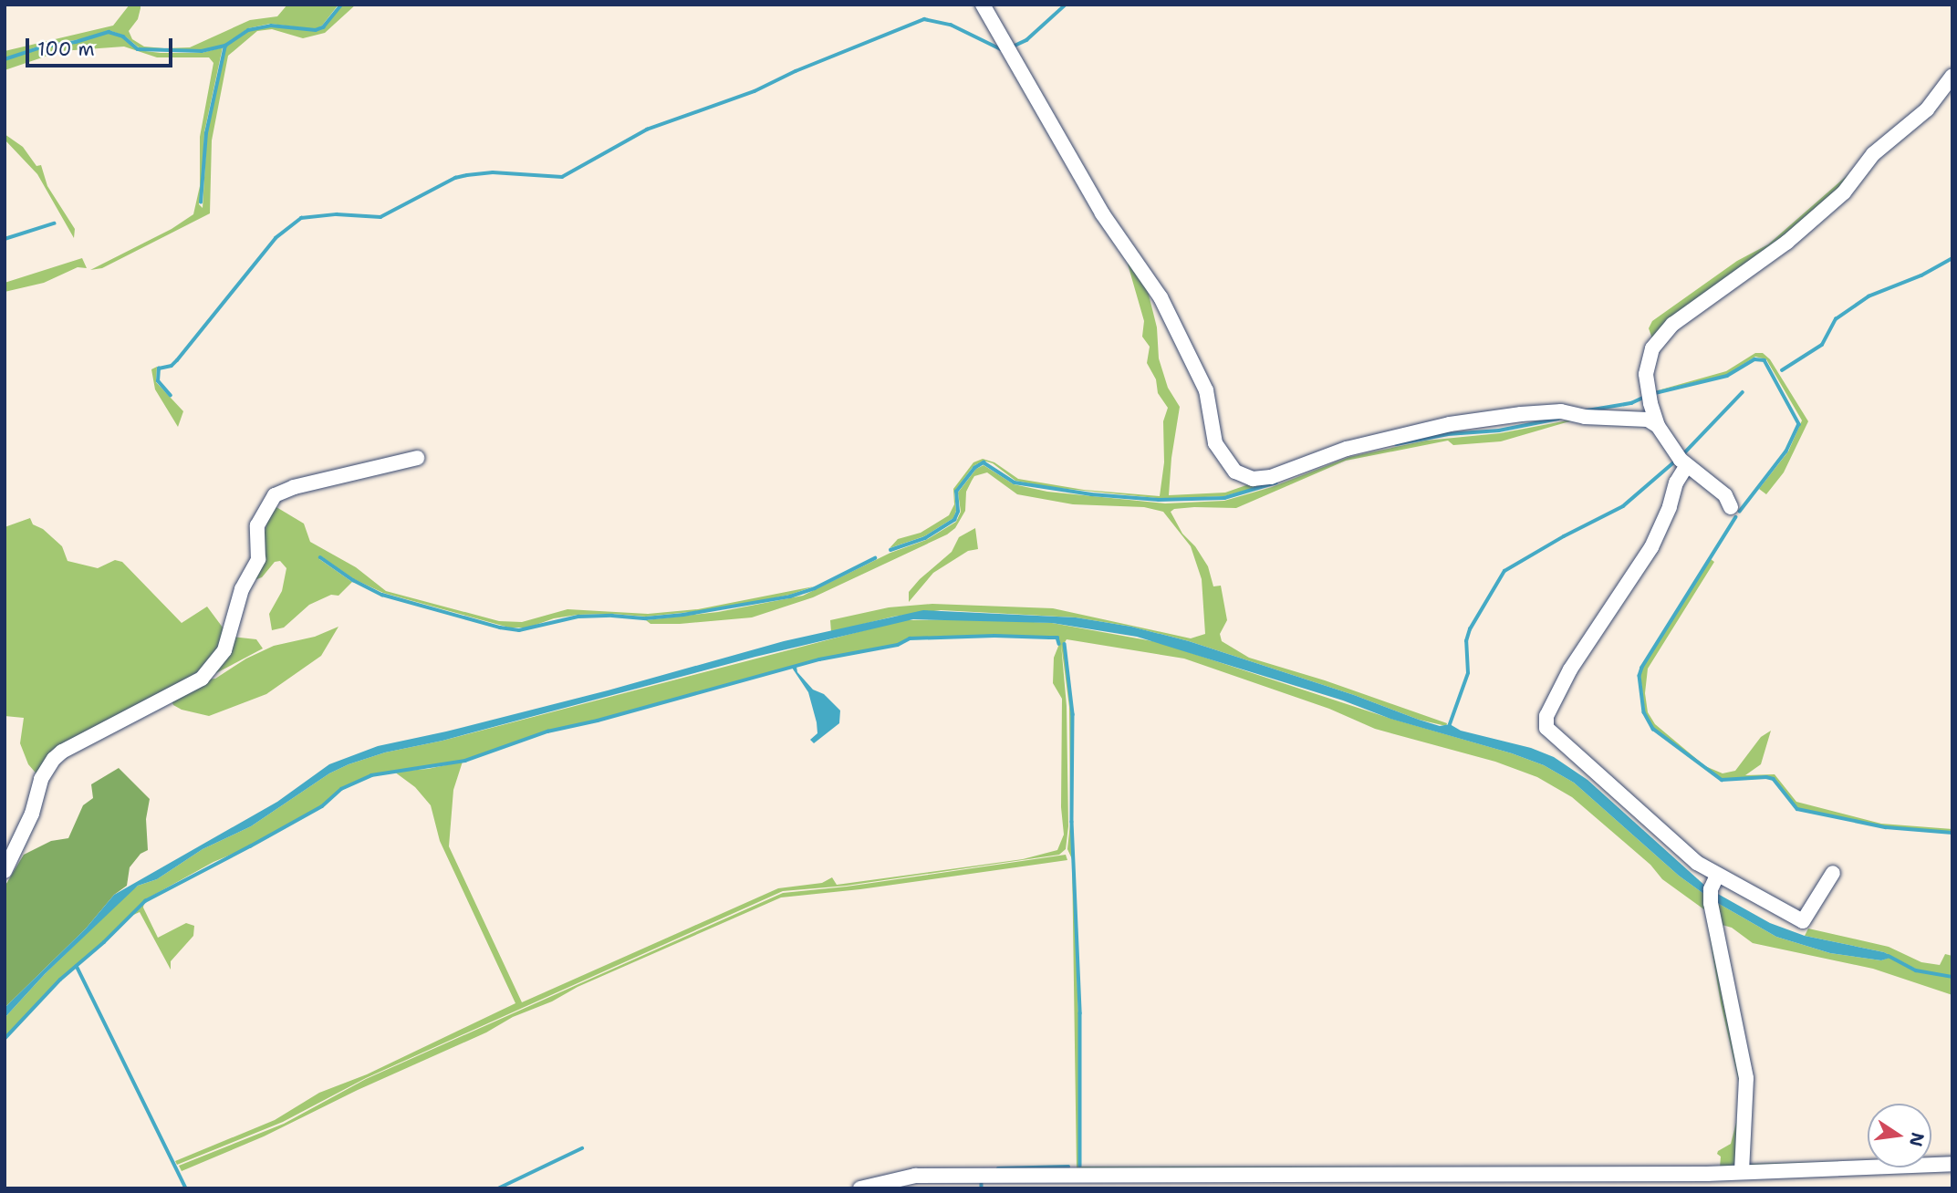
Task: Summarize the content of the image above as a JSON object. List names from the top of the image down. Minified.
{"scale_bar":"100 m","north":"right"}
